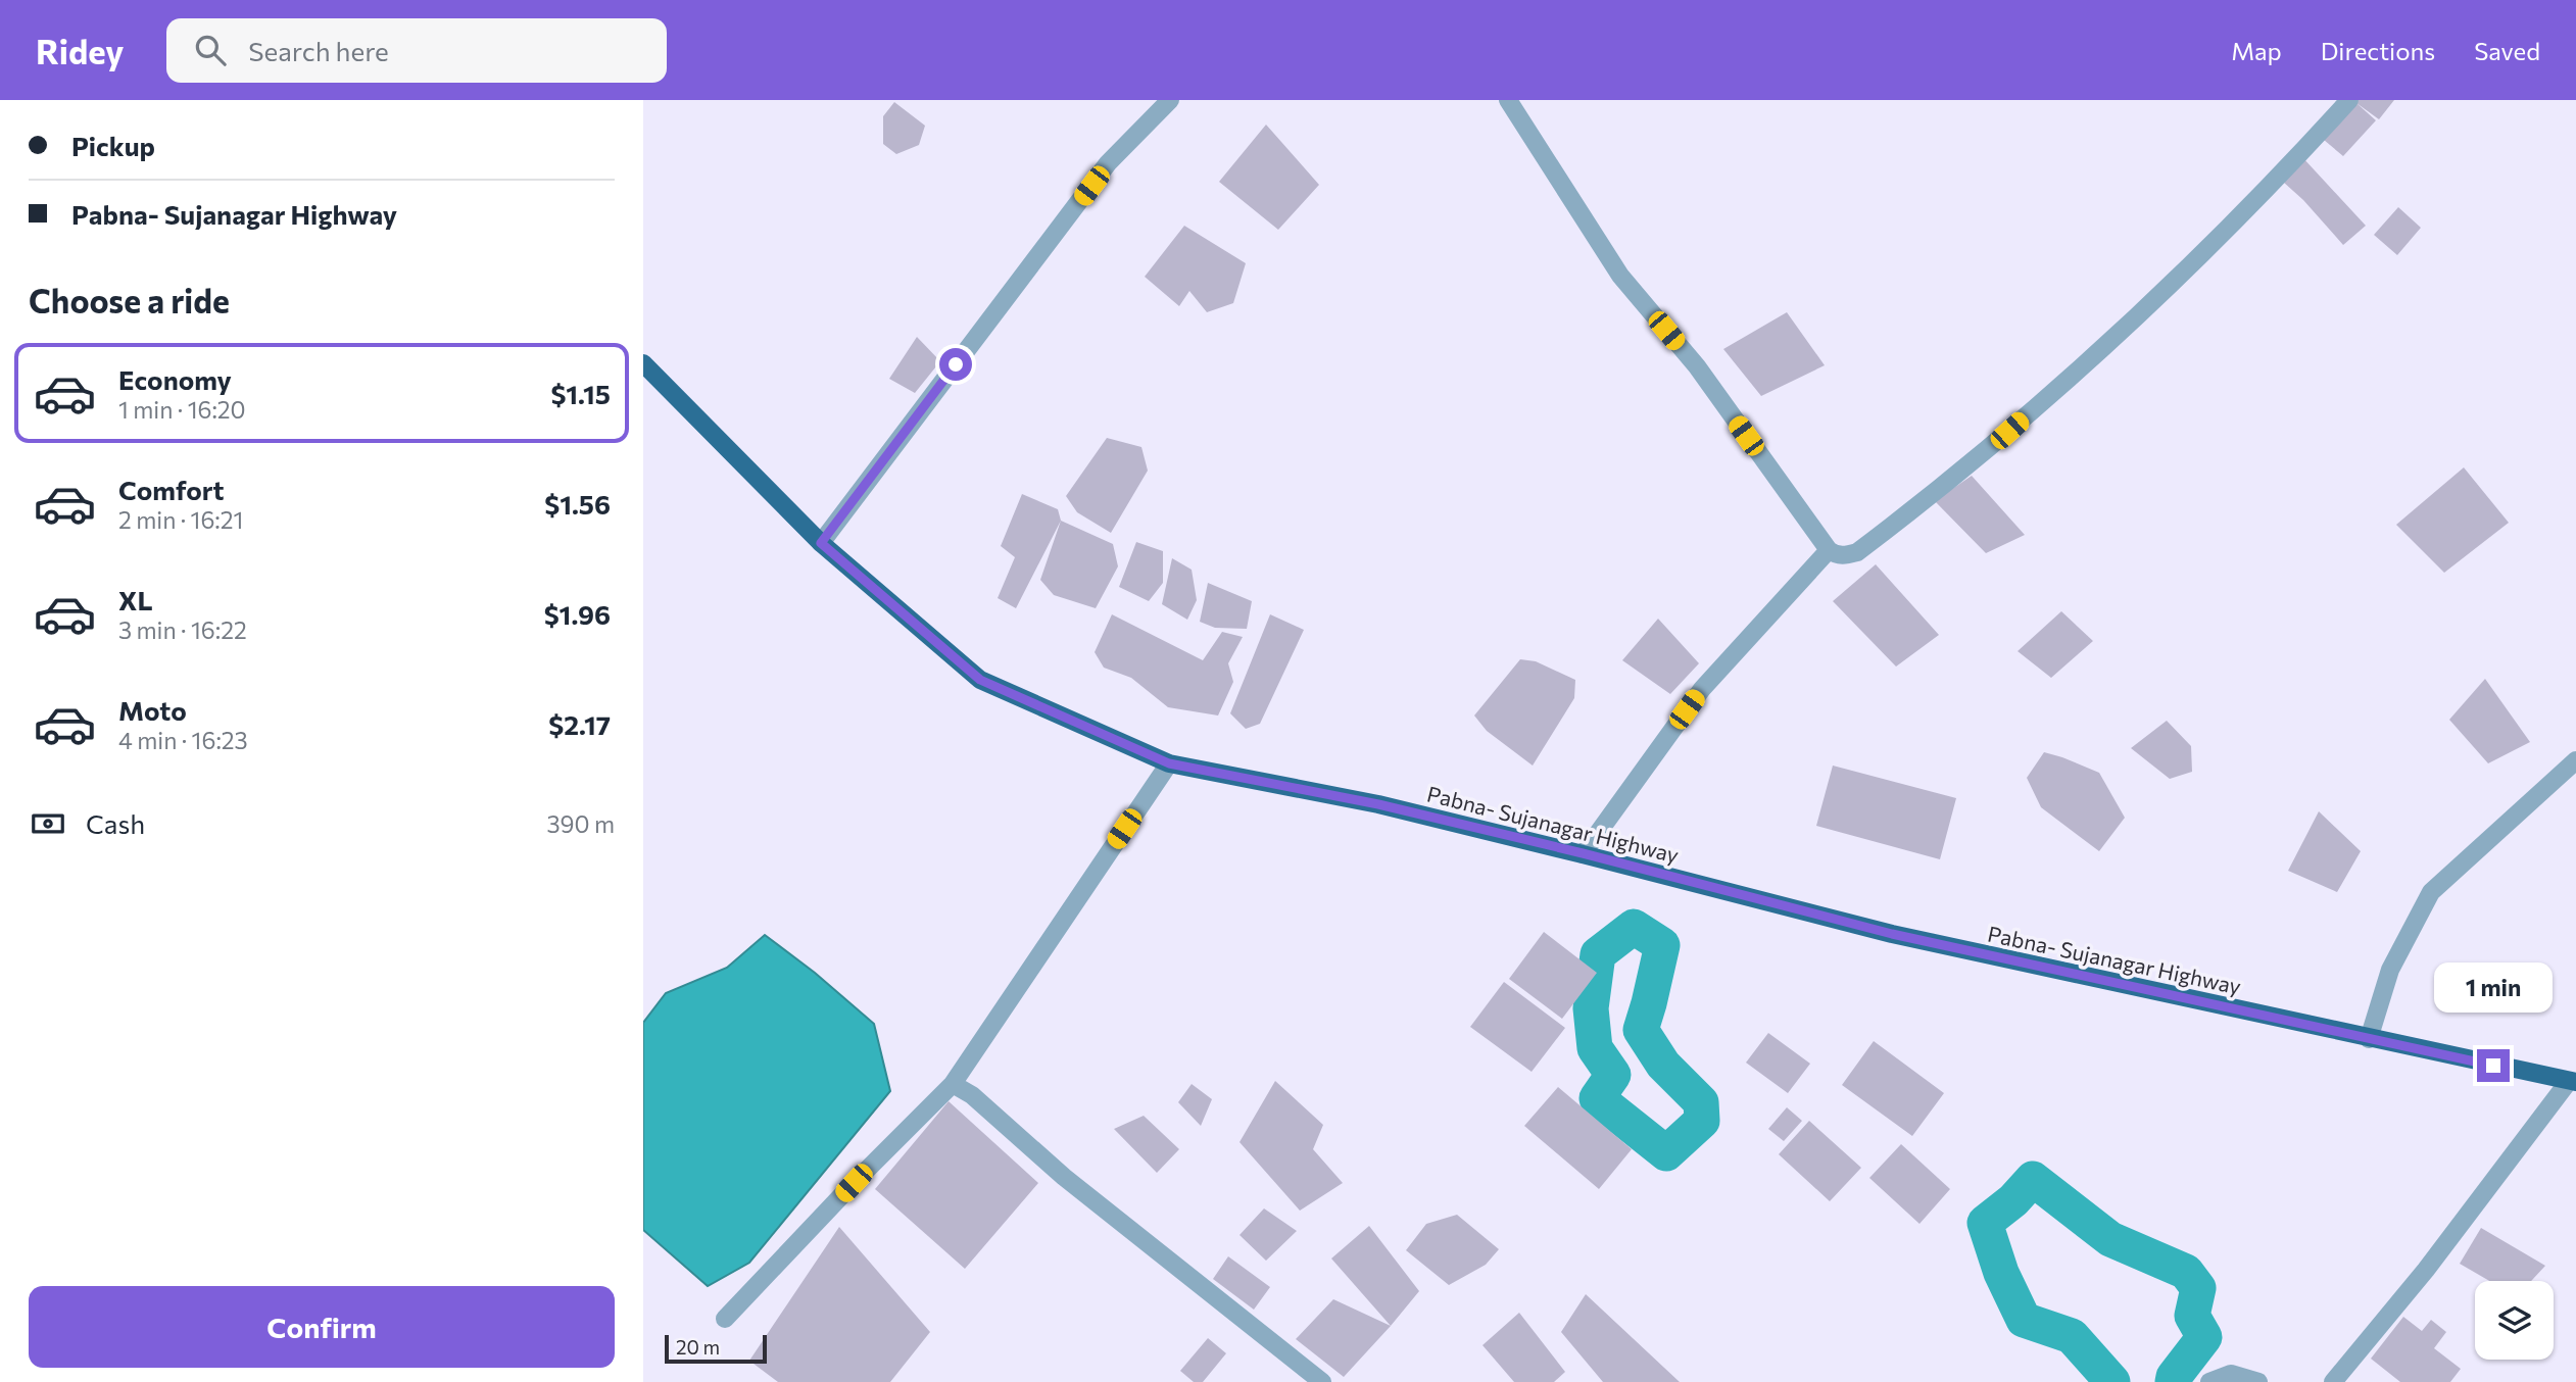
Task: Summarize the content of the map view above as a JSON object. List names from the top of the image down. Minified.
{"streets":{"main road":["Pabna- Sujanagar Highway"]},"scale_bar":"20 m","page":{"header":"Ridey","search":"Search here","nav":["Map","Directions","Saved"],"banner":["Pickup","Pabna- Sujanagar Highway"],"heading":"Choose a ride","list":[{"name":"Economy","note":"1 min · 16:20","value":"$1.15"},{"name":"Comfort","note":"2 min · 16:21","value":"$1.56"},{"name":"XL","note":"3 min · 16:22","value":"$1.96"},{"name":"Moto","note":"4 min · 16:23","value":"$2.17"}],"pay":["Cash","390 m"],"bubble":"1 min","buttons":"Confirm","scale":"20 m"}}
